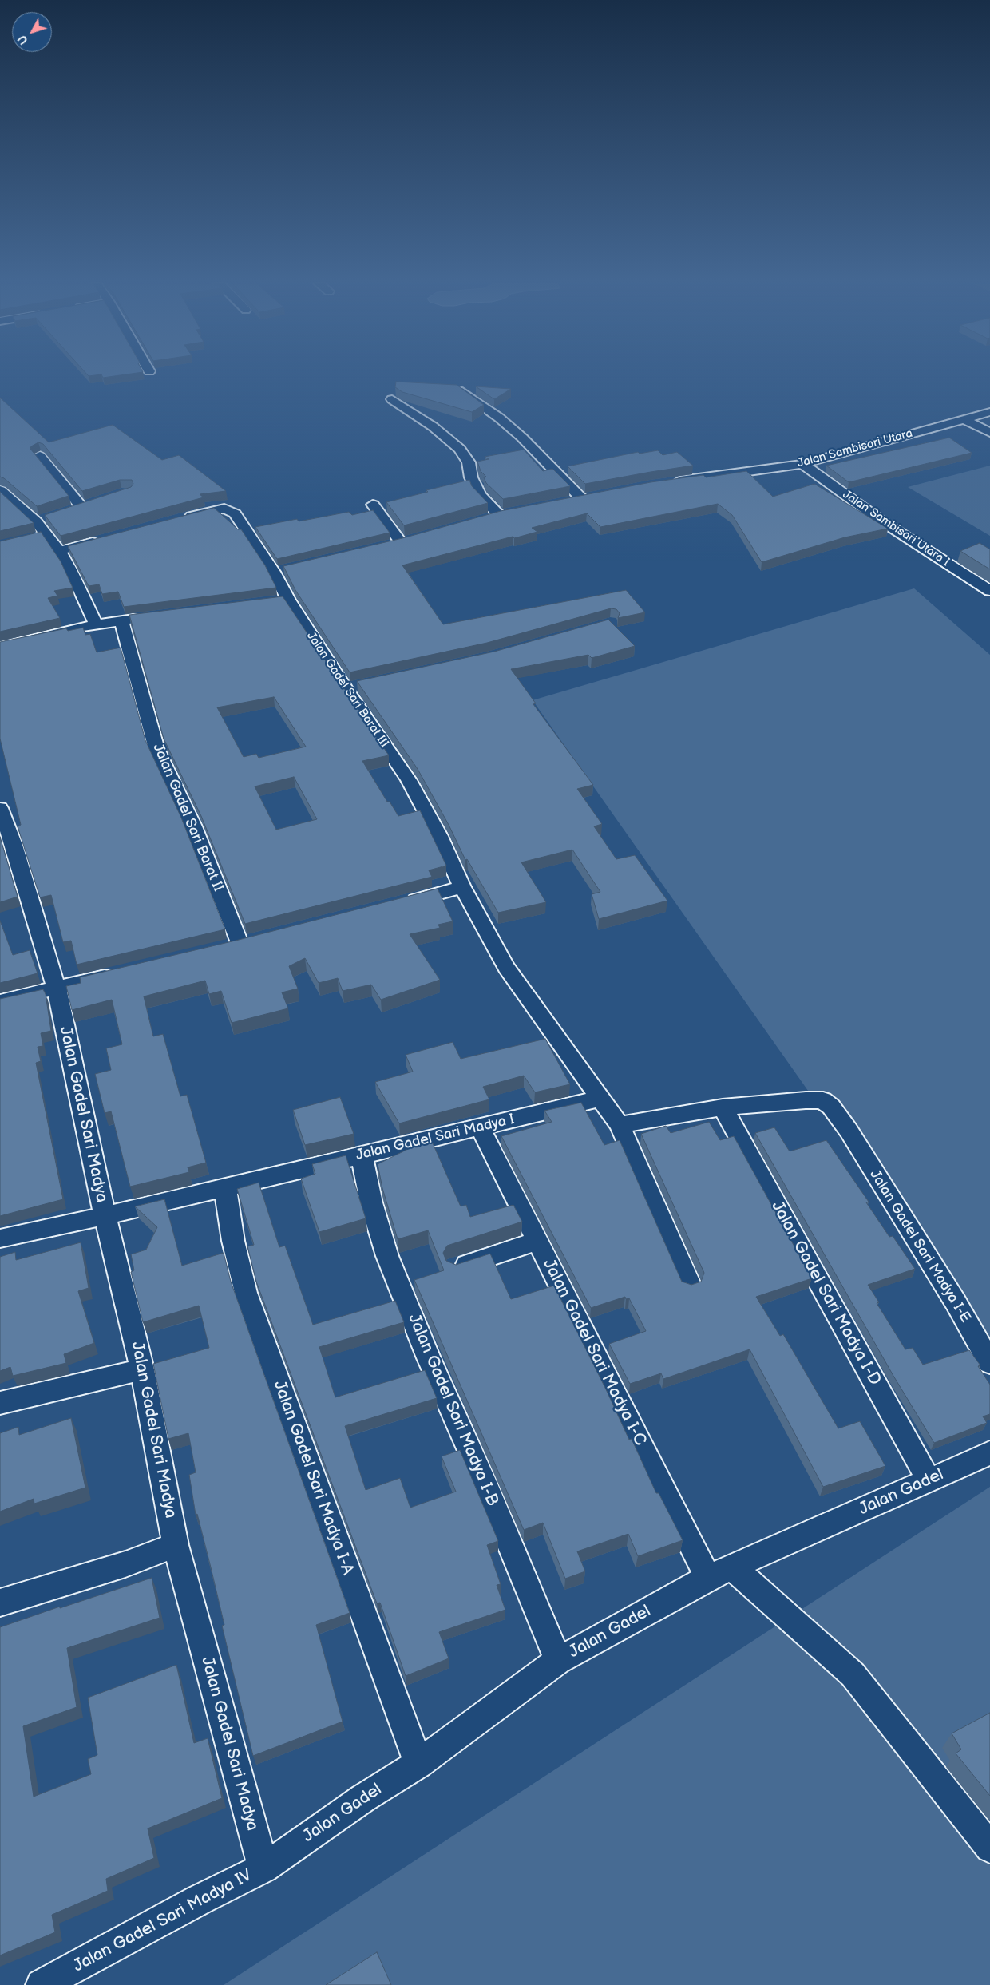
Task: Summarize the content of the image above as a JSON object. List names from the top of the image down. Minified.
{"streets":{"street":["Jalan Sambisari Utara","Jalan Sambisari Utara I","Jalan Gadel Sari Barat III","Jalan Gadel Sari Barat II","Jalan Gadel Sari Madya","Jalan Gadel Sari Madya I","Jalan Gadel Sari Madya I-E","Jalan Gadel Sari Madya I-D","Jalan Gadel Sari Madya I-C","Jalan Gadel Sari Madya I-B","Jalan Gadel Sari Madya I-A","Jalan Gadel","Jalan Gadel Sari Madya IV"]},"crossings":[["Jalan Sambisari Utara","Jalan Sambisari Utara I"],["Jalan Gadel Sari Barat III","Jalan Gadel Sari Madya I"],["Jalan Gadel Sari Madya","Jalan Gadel Sari Madya I"],["Jalan Gadel Sari Madya","Jalan Gadel"],["Jalan Gadel Sari Madya","Jalan Gadel Sari Madya IV"],["Jalan Gadel Sari Madya I","Jalan Gadel Sari Madya I-C"],["Jalan Gadel Sari Madya I","Jalan Gadel Sari Madya I-B"],["Jalan Gadel Sari Madya I","Jalan Gadel Sari Madya I-A"],["Jalan Gadel Sari Madya I-E","Jalan Gadel Sari Madya I-D"],["Jalan Gadel Sari Madya I-D","Jalan Gadel"],["Jalan Gadel Sari Madya I-C","Jalan Gadel"],["Jalan Gadel Sari Madya I-B","Jalan Gadel"],["Jalan Gadel Sari Madya I-A","Jalan Gadel"],["Jalan Gadel","Jalan Gadel Sari Madya IV"]],"north":"bottom left"}
